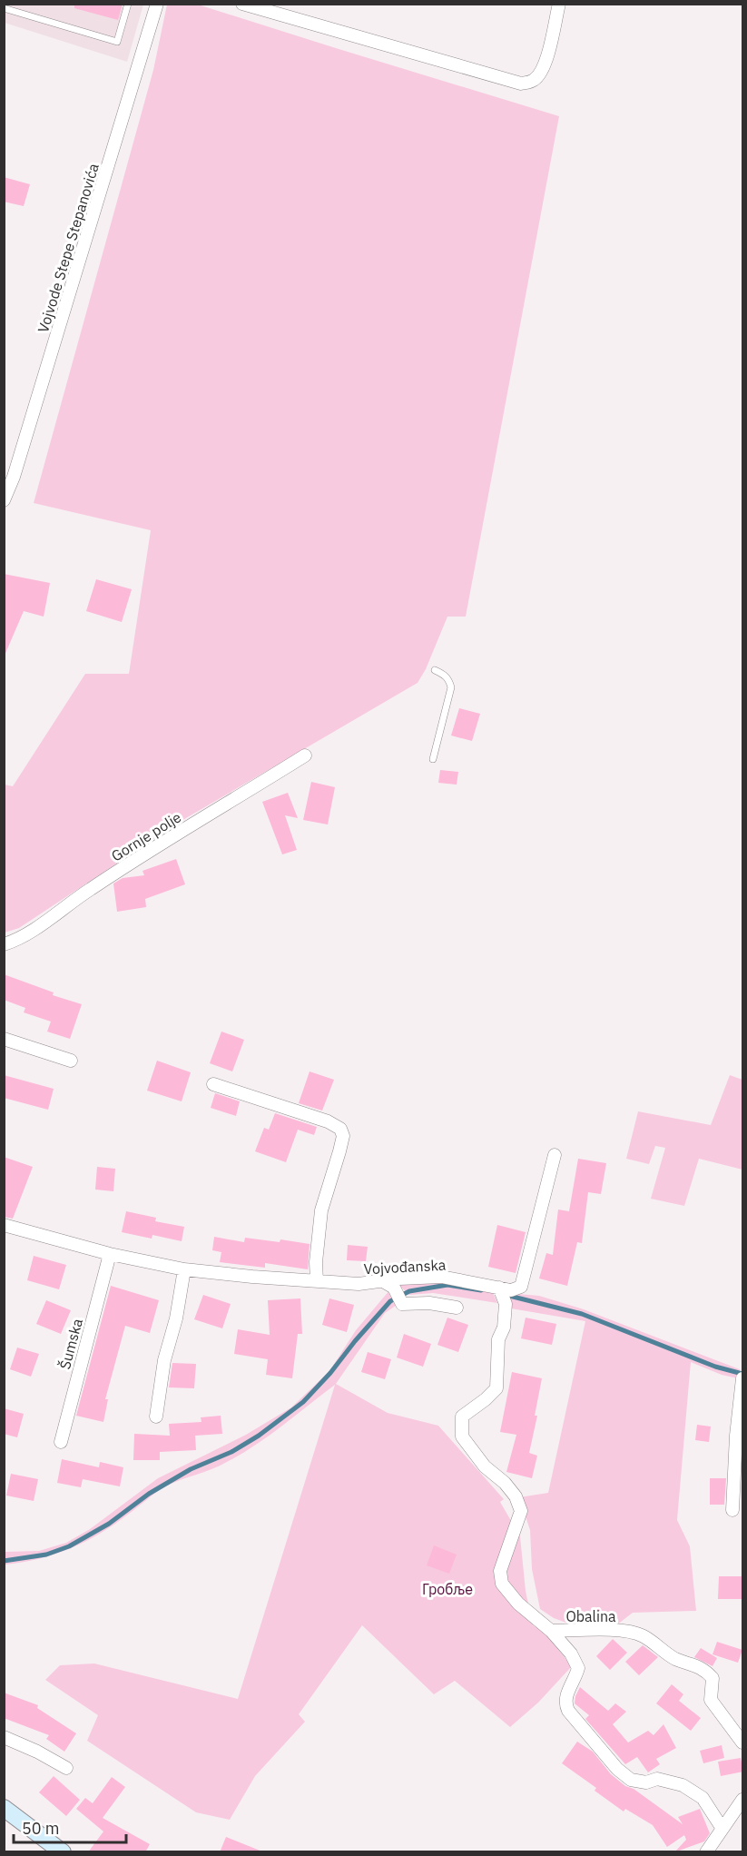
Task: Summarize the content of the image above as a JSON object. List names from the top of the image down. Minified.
{"streets":{"street":["Vojvode Stepe Stepanovića","Gornje polje","Vojvođanska","Šumska","Obalina"]},"crossings":[["Vojvođanska","Šumska"]],"parks":["Гробље"],"scale_bar":"50 m"}
